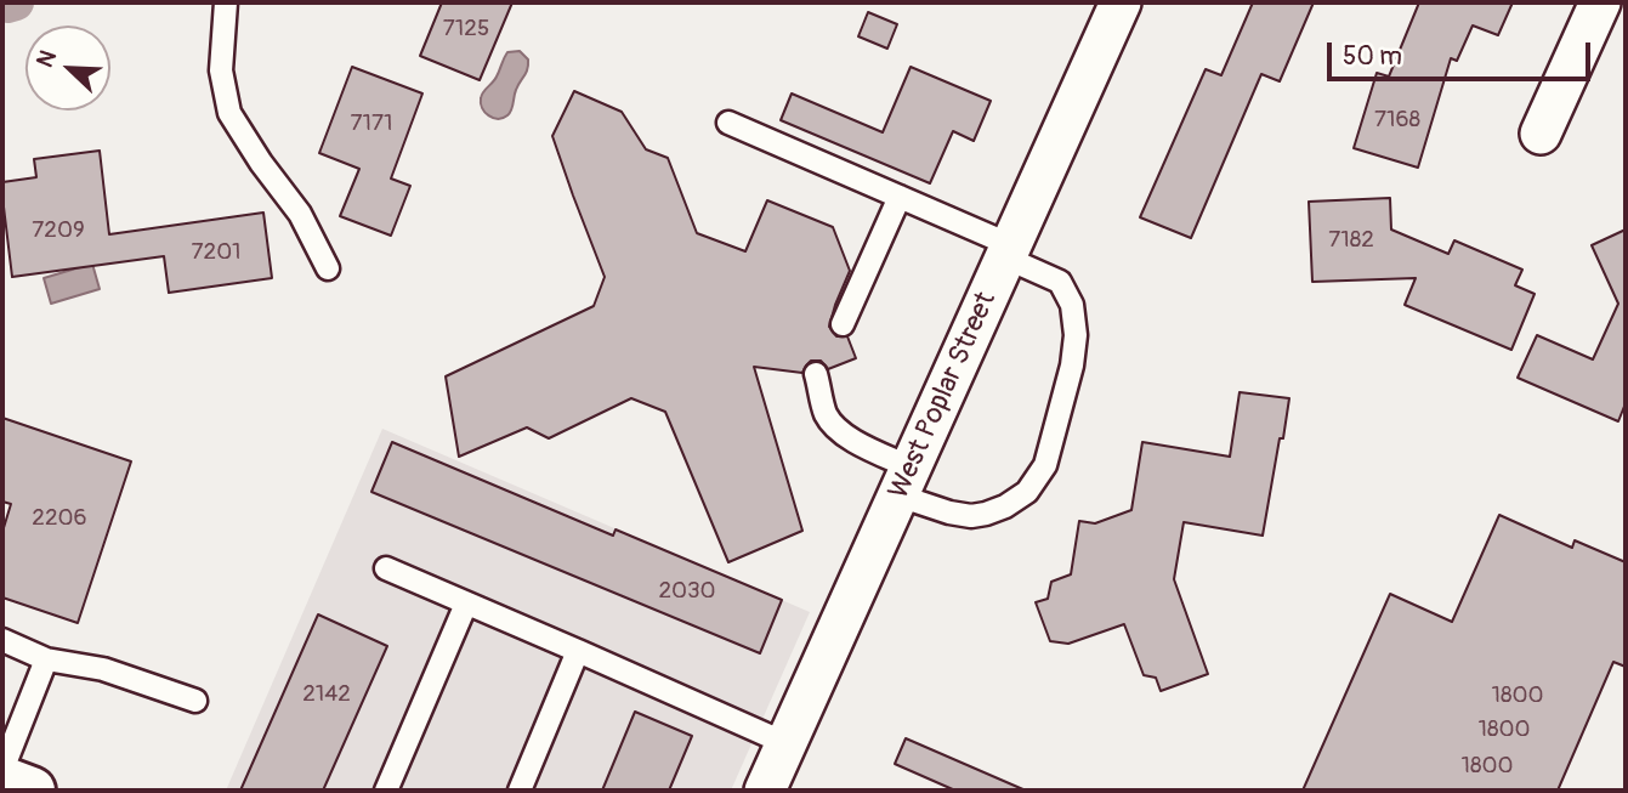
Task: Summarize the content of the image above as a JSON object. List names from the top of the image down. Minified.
{"streets":{"street":["West Poplar Street"]},"house_numbers":["7125","7168","7171","7209","7182","7201","2206","2030","2142","1800","1800","1800"],"scale_bar":"50 m","north":"top left"}
